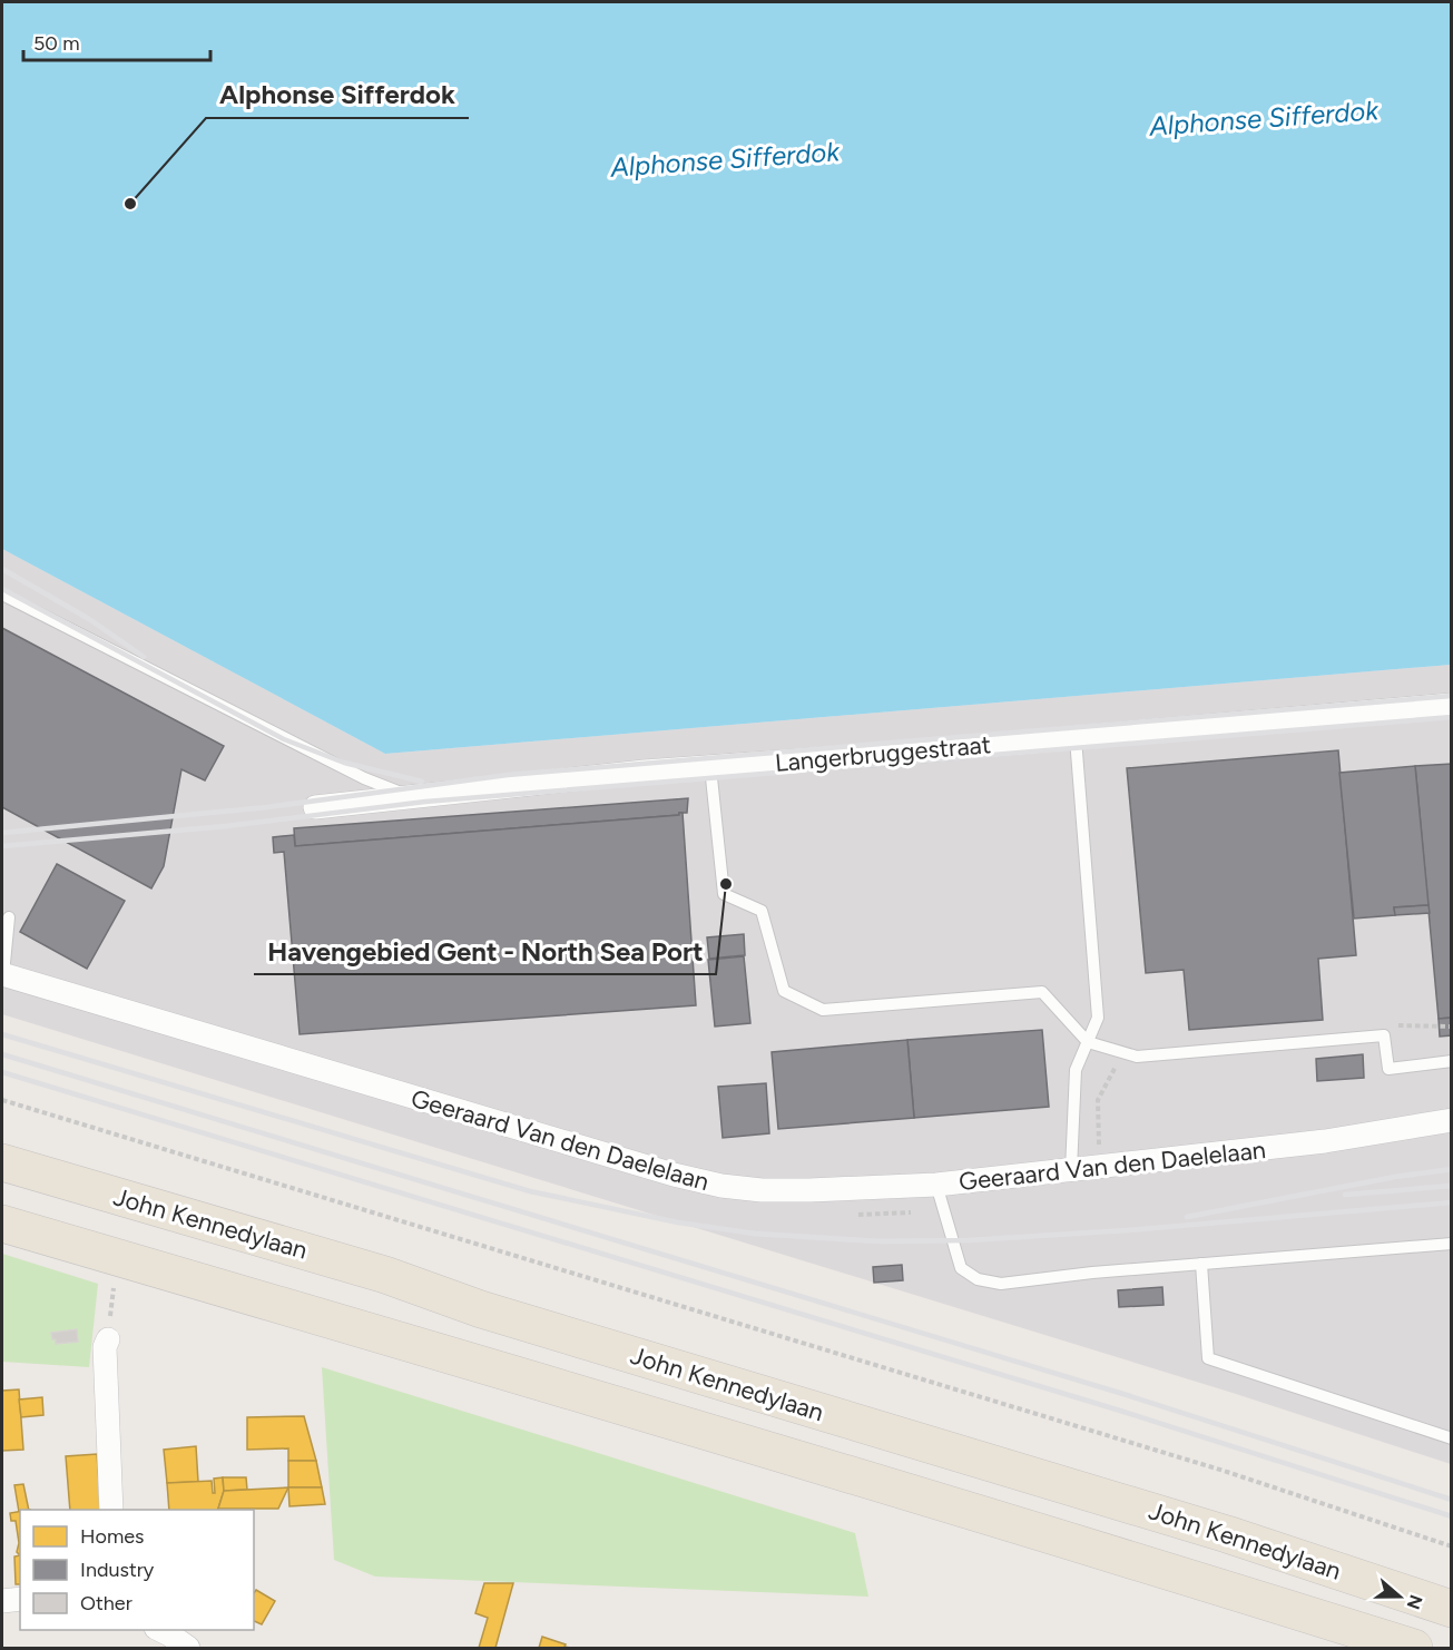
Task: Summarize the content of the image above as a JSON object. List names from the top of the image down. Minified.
{"streets":{"highway":["John Kennedylaan"],"street":["Langerbruggestraat","Geeraard Van den Daelelaan"]},"water":["Alphonse Sifferdok"],"places":["Alphonse Sifferdok","Havengebied Gent - North Sea Port"],"legend":["Homes","Industry","Other"],"scale_bar":"50 m","north":"right"}
